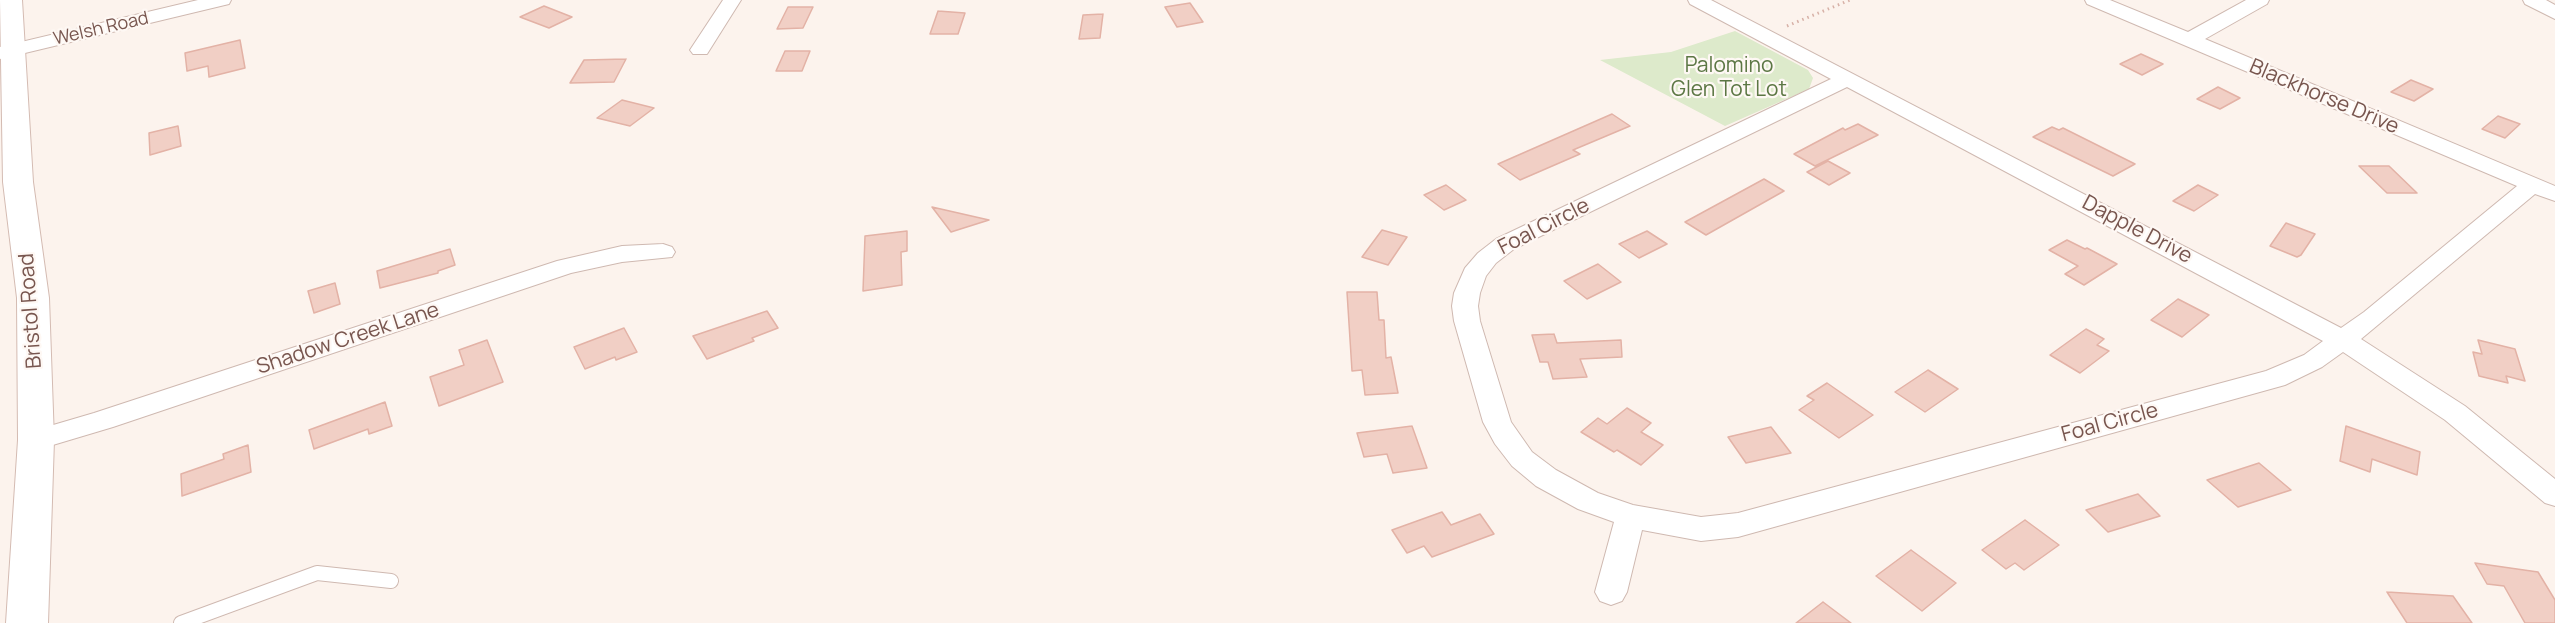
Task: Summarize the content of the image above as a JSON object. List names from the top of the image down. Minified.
{"streets":{"main road":["Bristol Road"],"street":["Welsh Road","Blackhorse Drive","Foal Circle","Dapple Drive","Shadow Creek Lane"]},"crossings":[["Welsh Road","Bristol Road"],["Blackhorse Drive","Foal Circle"],["Foal Circle","Dapple Drive"],["Bristol Road","Shadow Creek Lane"]],"parks":["Palomino Glen Tot Lot"]}
